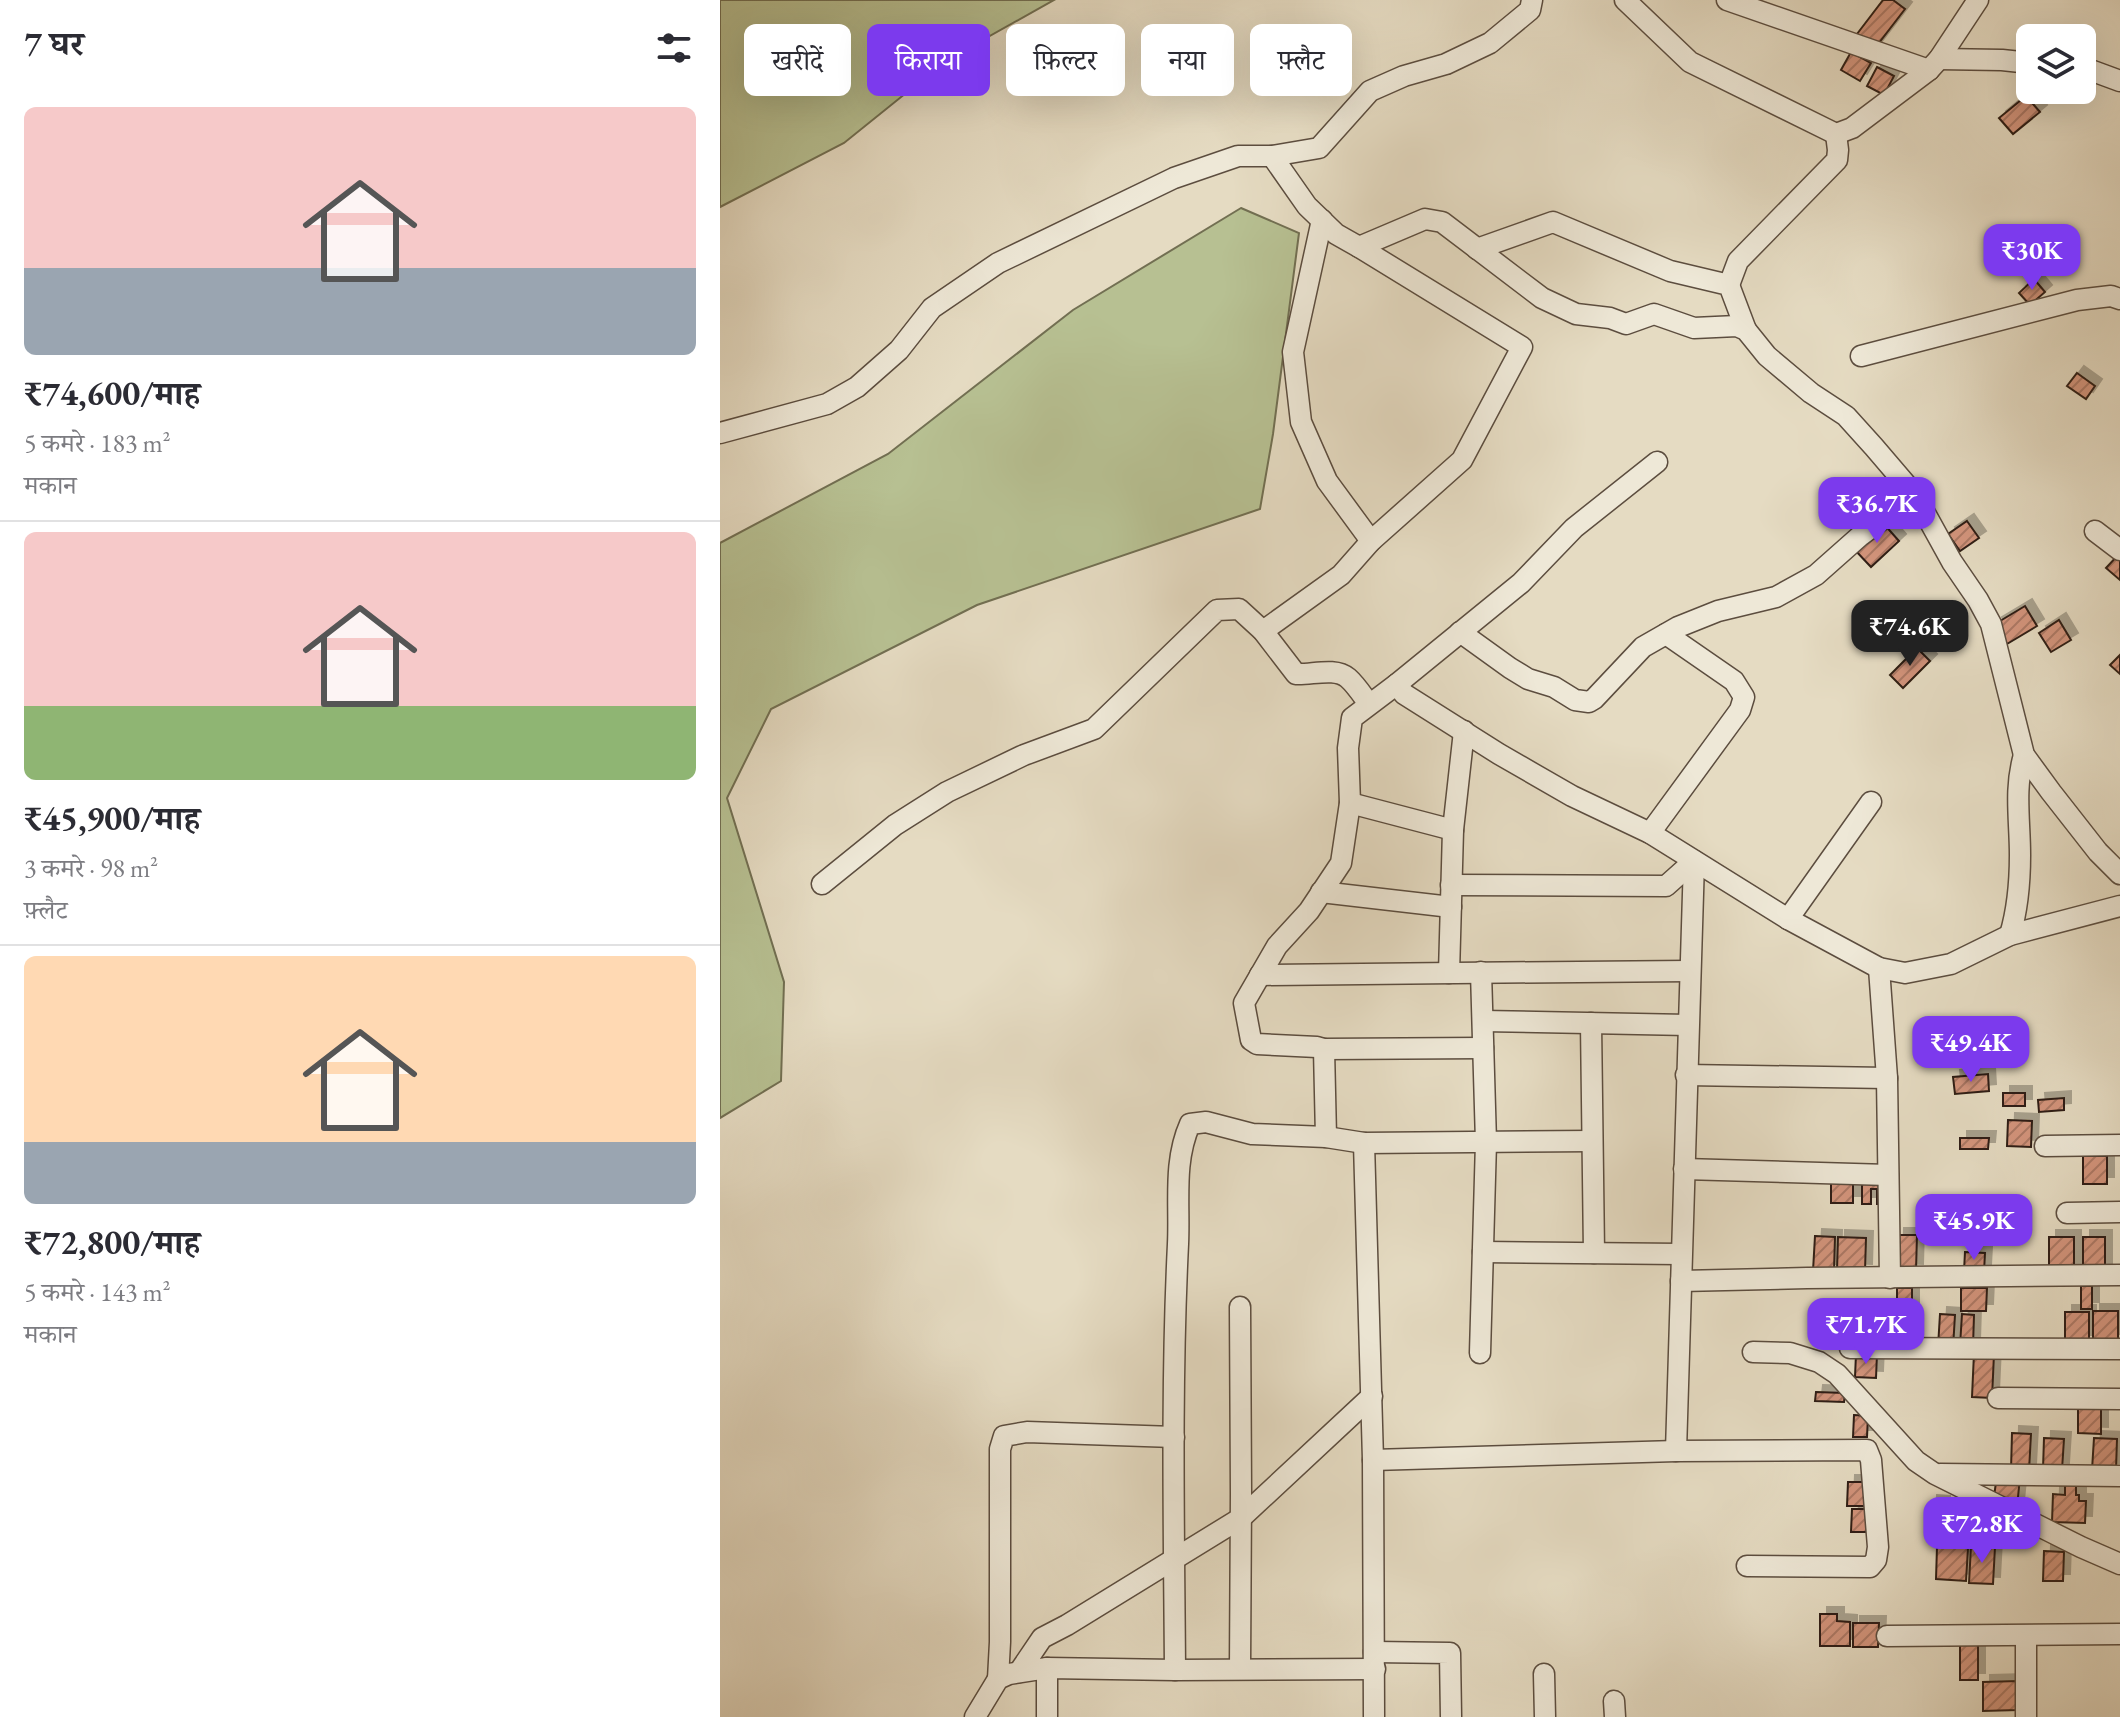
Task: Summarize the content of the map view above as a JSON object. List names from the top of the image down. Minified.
{"page":{"heading":"7 घर","chip":["खरीदें","किराया","फ़िल्टर","नया","फ़्लैट"],"list":[{"name":"₹74,600/माह","note":"5 कमरे · 183 m² · मकान"},{"name":"₹45,900/माह","note":"3 कमरे · 98 m² · फ़्लैट"},{"name":"₹72,800/माह","note":"5 कमरे · 143 m² · मकान"}],"price":["₹30K","₹36.7K","₹74.6K","₹49.4K","₹45.9K","₹71.7K","₹72.8K"]}}
